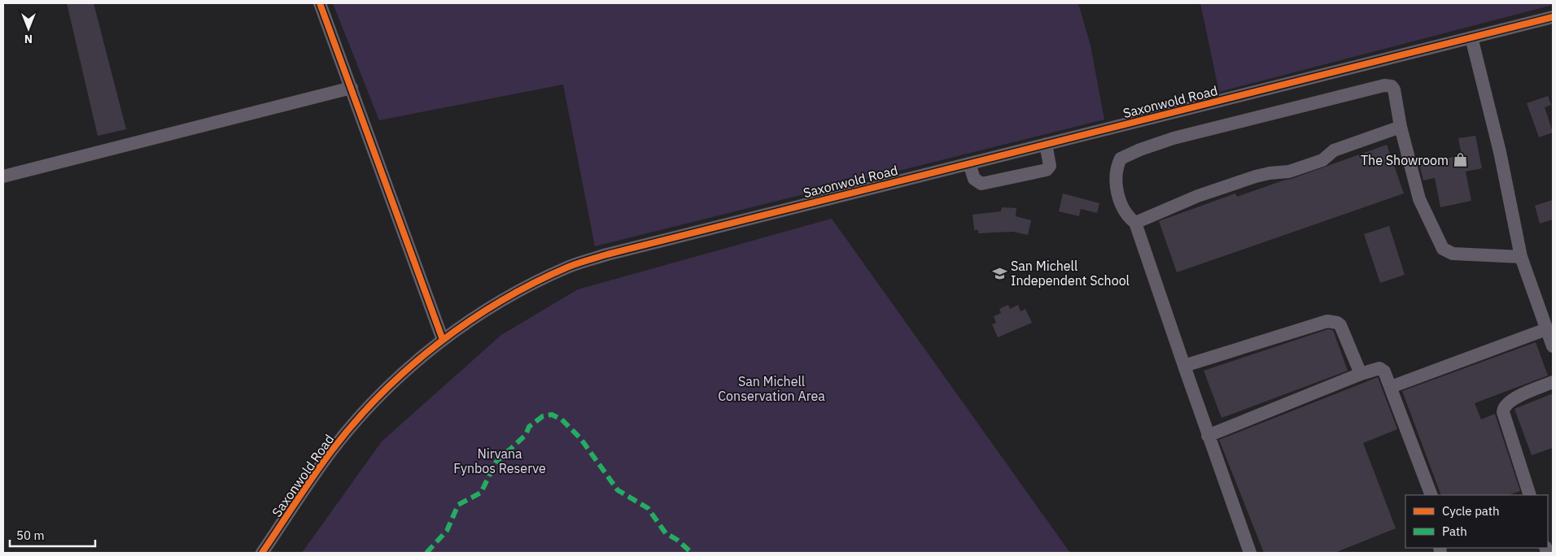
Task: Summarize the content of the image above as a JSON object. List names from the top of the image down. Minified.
{"streets":{"street":["Saxonwold Road"]},"parks":["San Michell Conservation Area","Nirvana Fynbos Reserve"],"places":{"shop":["The Showroom"],"school or university":["San Michell Independent School"]},"legend":["Cycle path","Path"],"scale_bar":"50 m","north":"bottom"}
